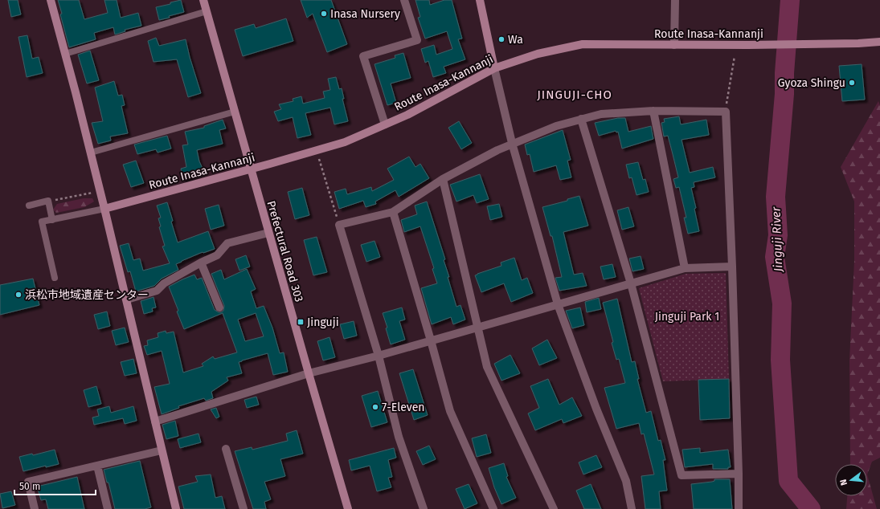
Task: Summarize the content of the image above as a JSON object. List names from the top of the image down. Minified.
{"streets":{"main road":["Route Inasa-Kannanji","Prefectural Road 303"]},"crossings":[["Route Inasa-Kannanji","Prefectural Road 303"]],"districts":["JINGUJI-CHO"],"water":["Jinguji River"],"parks":["Jinguji Park 1"],"places":{"other":["Inasa Nursery","Wa","Gyoza Shingu","浜松市地域遺産センター","7-Eleven"],"transit":["Jinguji"]},"scale_bar":"50 m","north":"left"}
